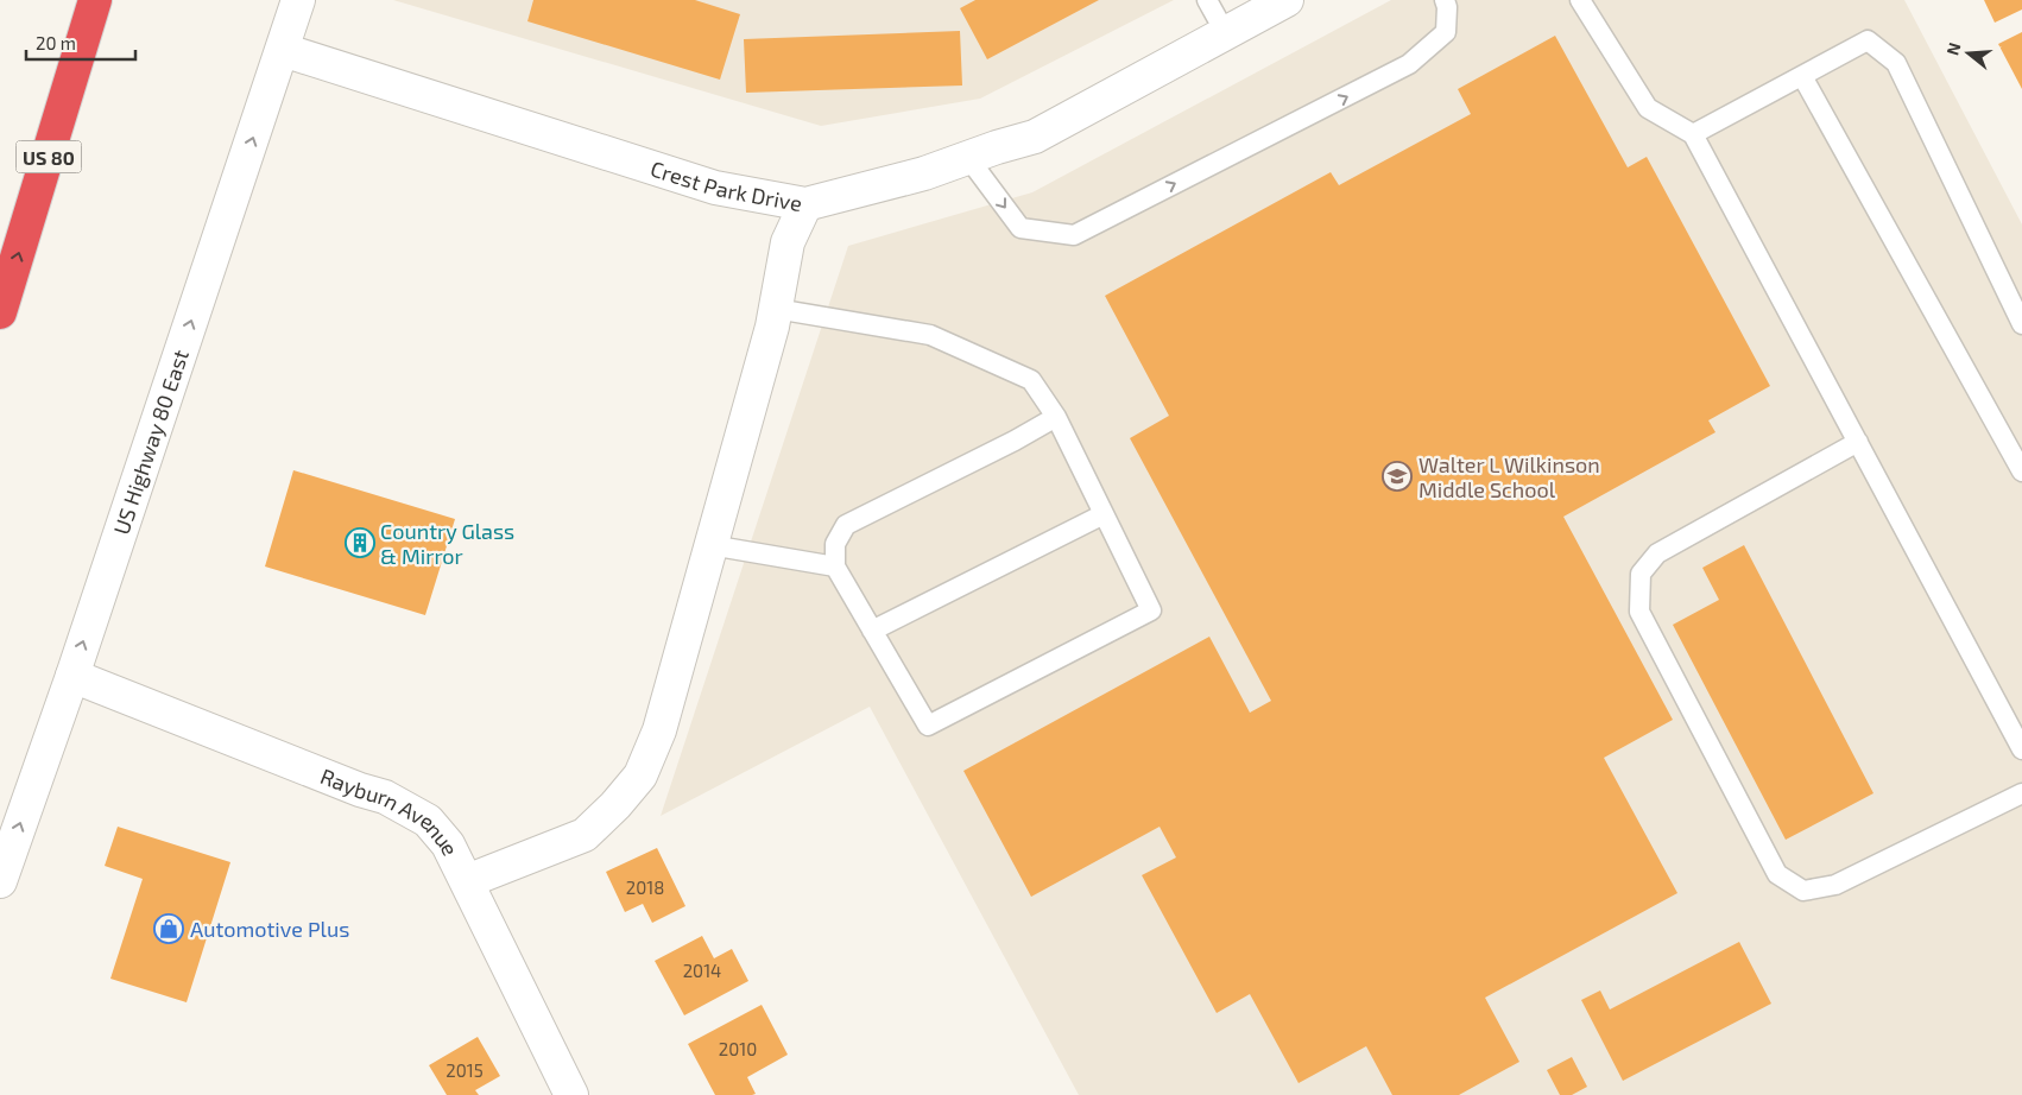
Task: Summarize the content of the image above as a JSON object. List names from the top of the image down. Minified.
{"streets":{"highway":["US 80"],"street":["Crest Park Drive","US Highway 80 East","Rayburn Avenue"]},"crossings":[["Crest Park Drive","US Highway 80 East"],["US Highway 80 East","Rayburn Avenue"]],"one_way":["US Highway 80 East"],"places":{"school or university":["Walter L Wilkinson Middle School"],"building":["Country Glass & Mirror"],"shop":["Automotive Plus"]},"house_numbers":["2018","2014","2010","2015"],"scale_bar":"20 m","north":"left"}
